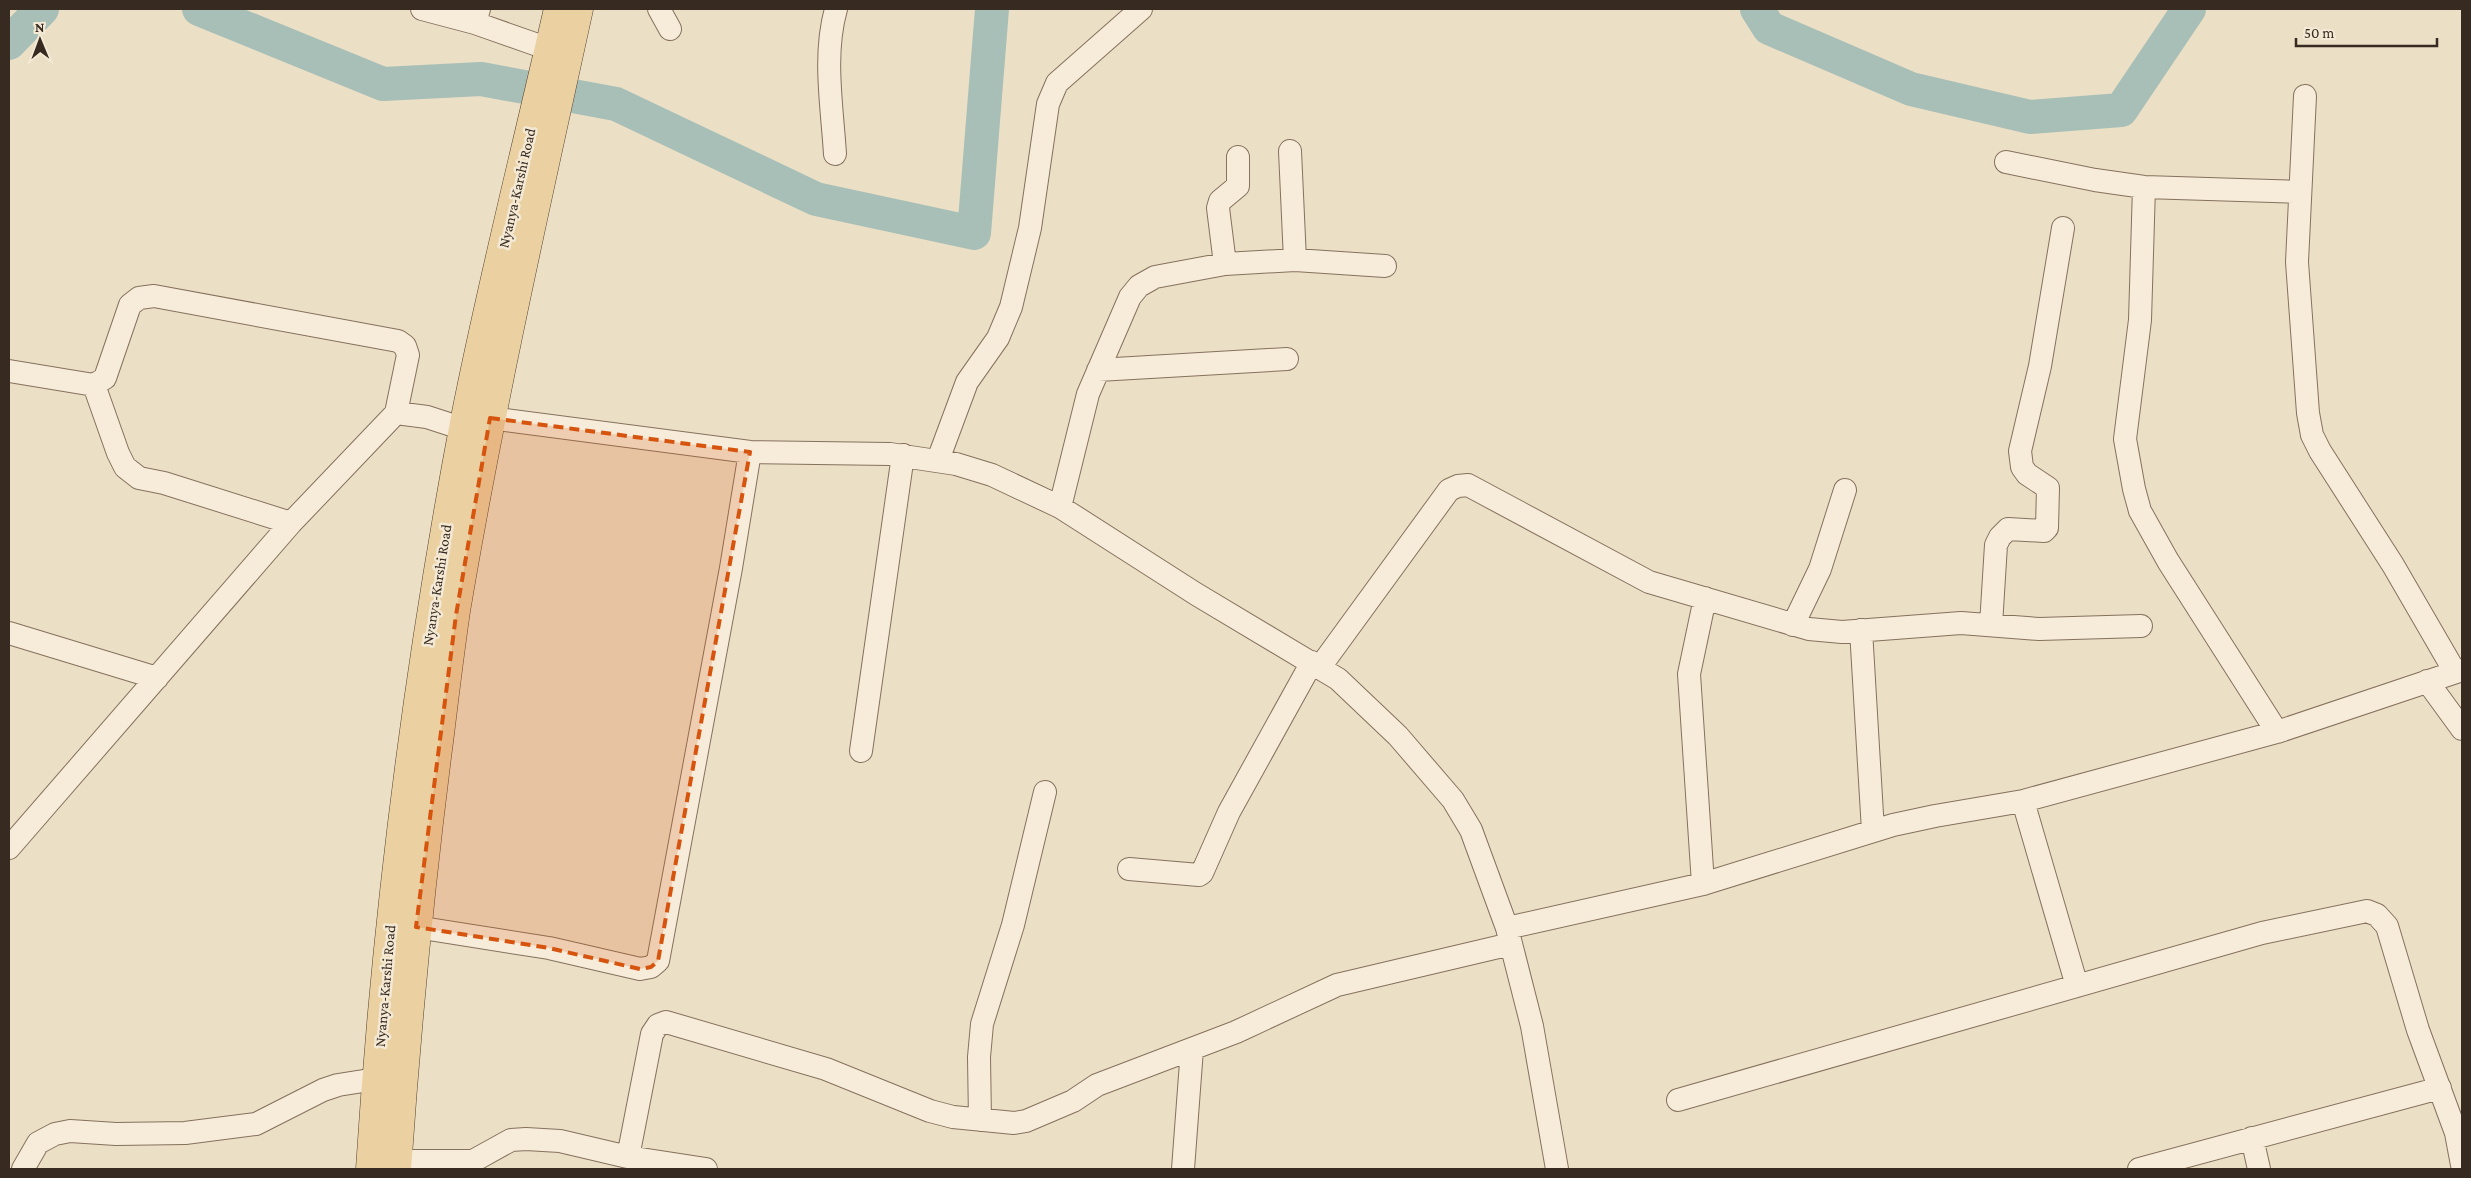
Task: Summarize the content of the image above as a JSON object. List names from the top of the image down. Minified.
{"streets":{"main road":["Nyanya-Karshi Road"]},"scale_bar":"50 m","north":"top"}
